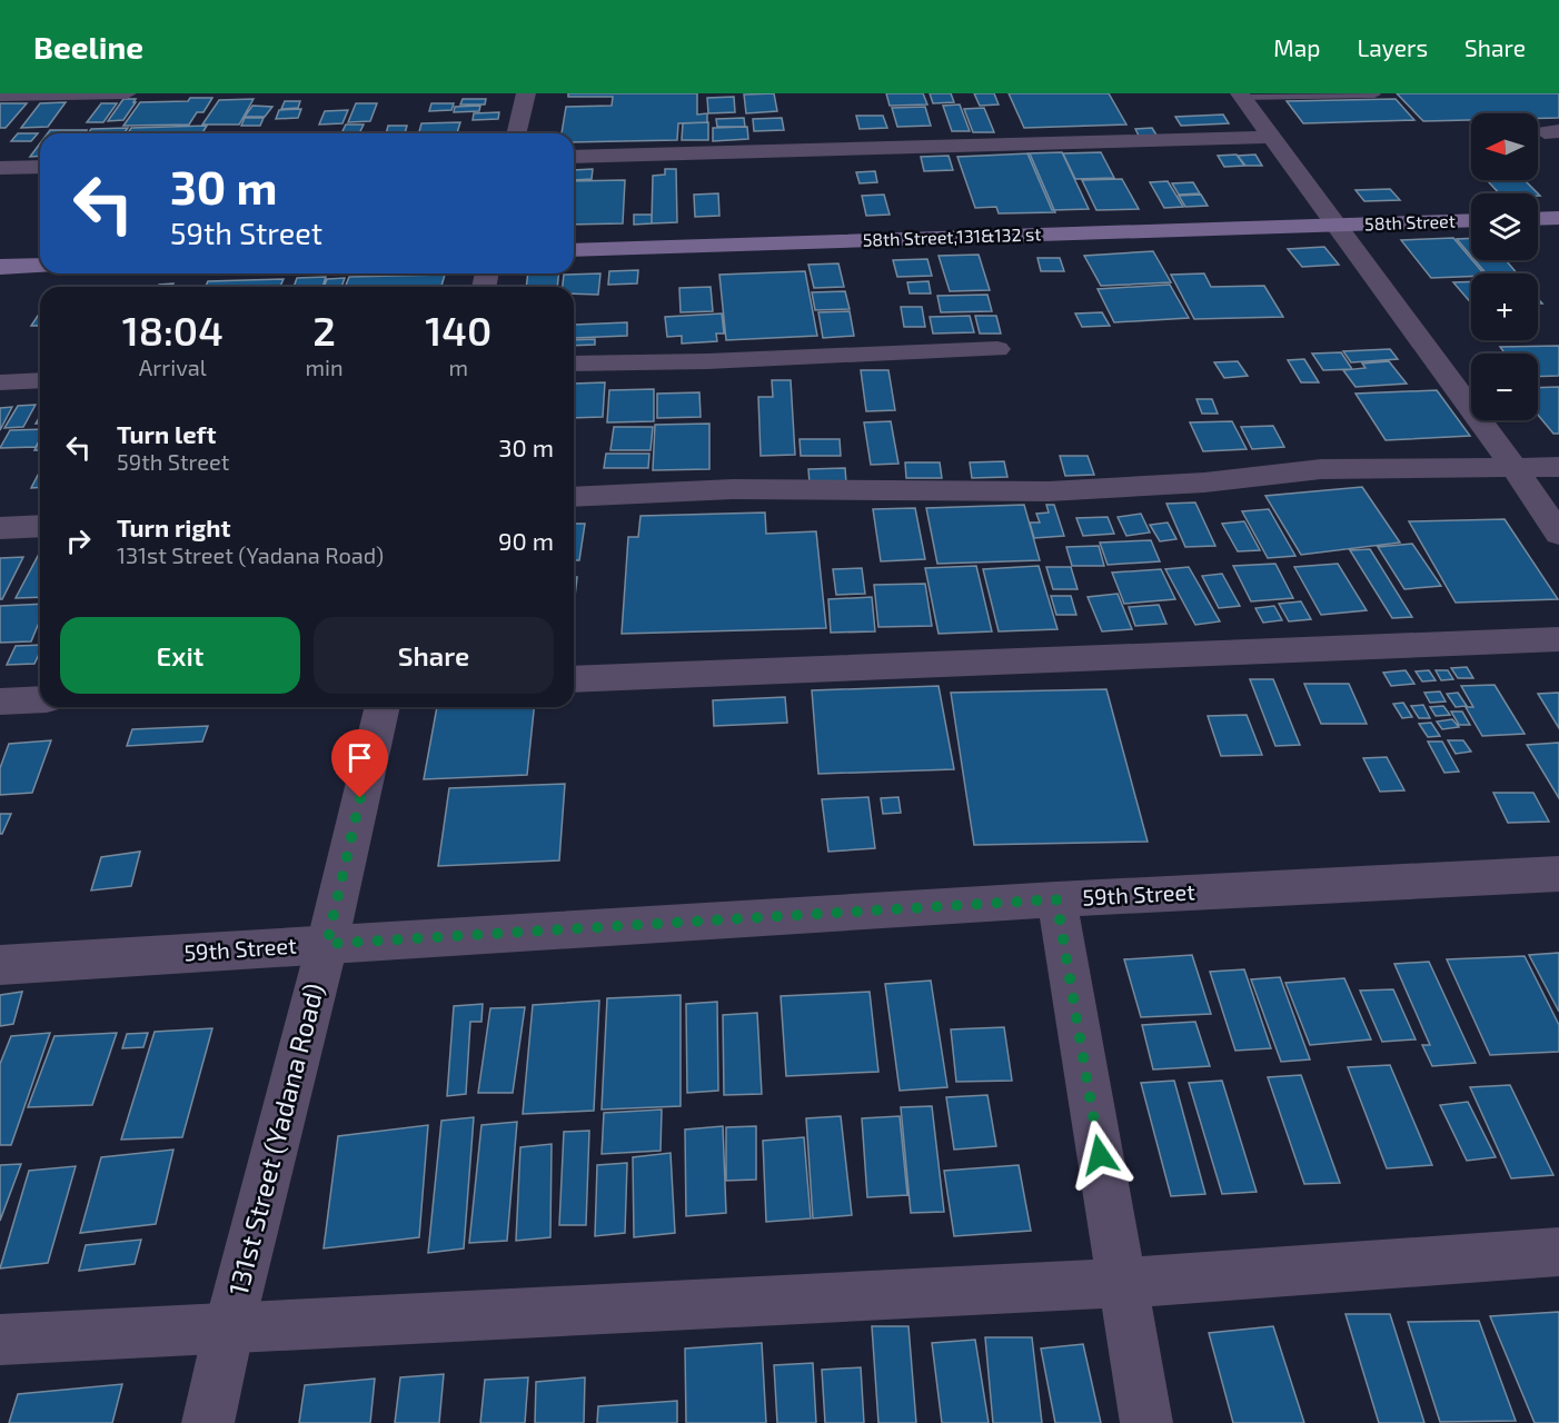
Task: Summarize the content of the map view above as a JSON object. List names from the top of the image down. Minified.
{"streets":{"main road":["58th Street","58th Street,131&132 st"],"street":["59th Street","131st Street (Yadana Road)"]},"crossings":[["58th Street","58th Street,131&132 st"],["59th Street","131st Street (Yadana Road)"]],"north":"left","page":{"header":"Beeline","nav":["Map","Layers","Share"],"map_buttons":["+","−"],"turn":["30 m","59th Street"],"eta":["18:04","Arrival","2","min","140","m"],"list":[{"name":"Turn left","note":"59th Street","value":"30 m"},{"name":"Turn right","note":"131st Street (Yadana Road)","value":"90 m"}],"buttons":["Exit","Share"]}}
